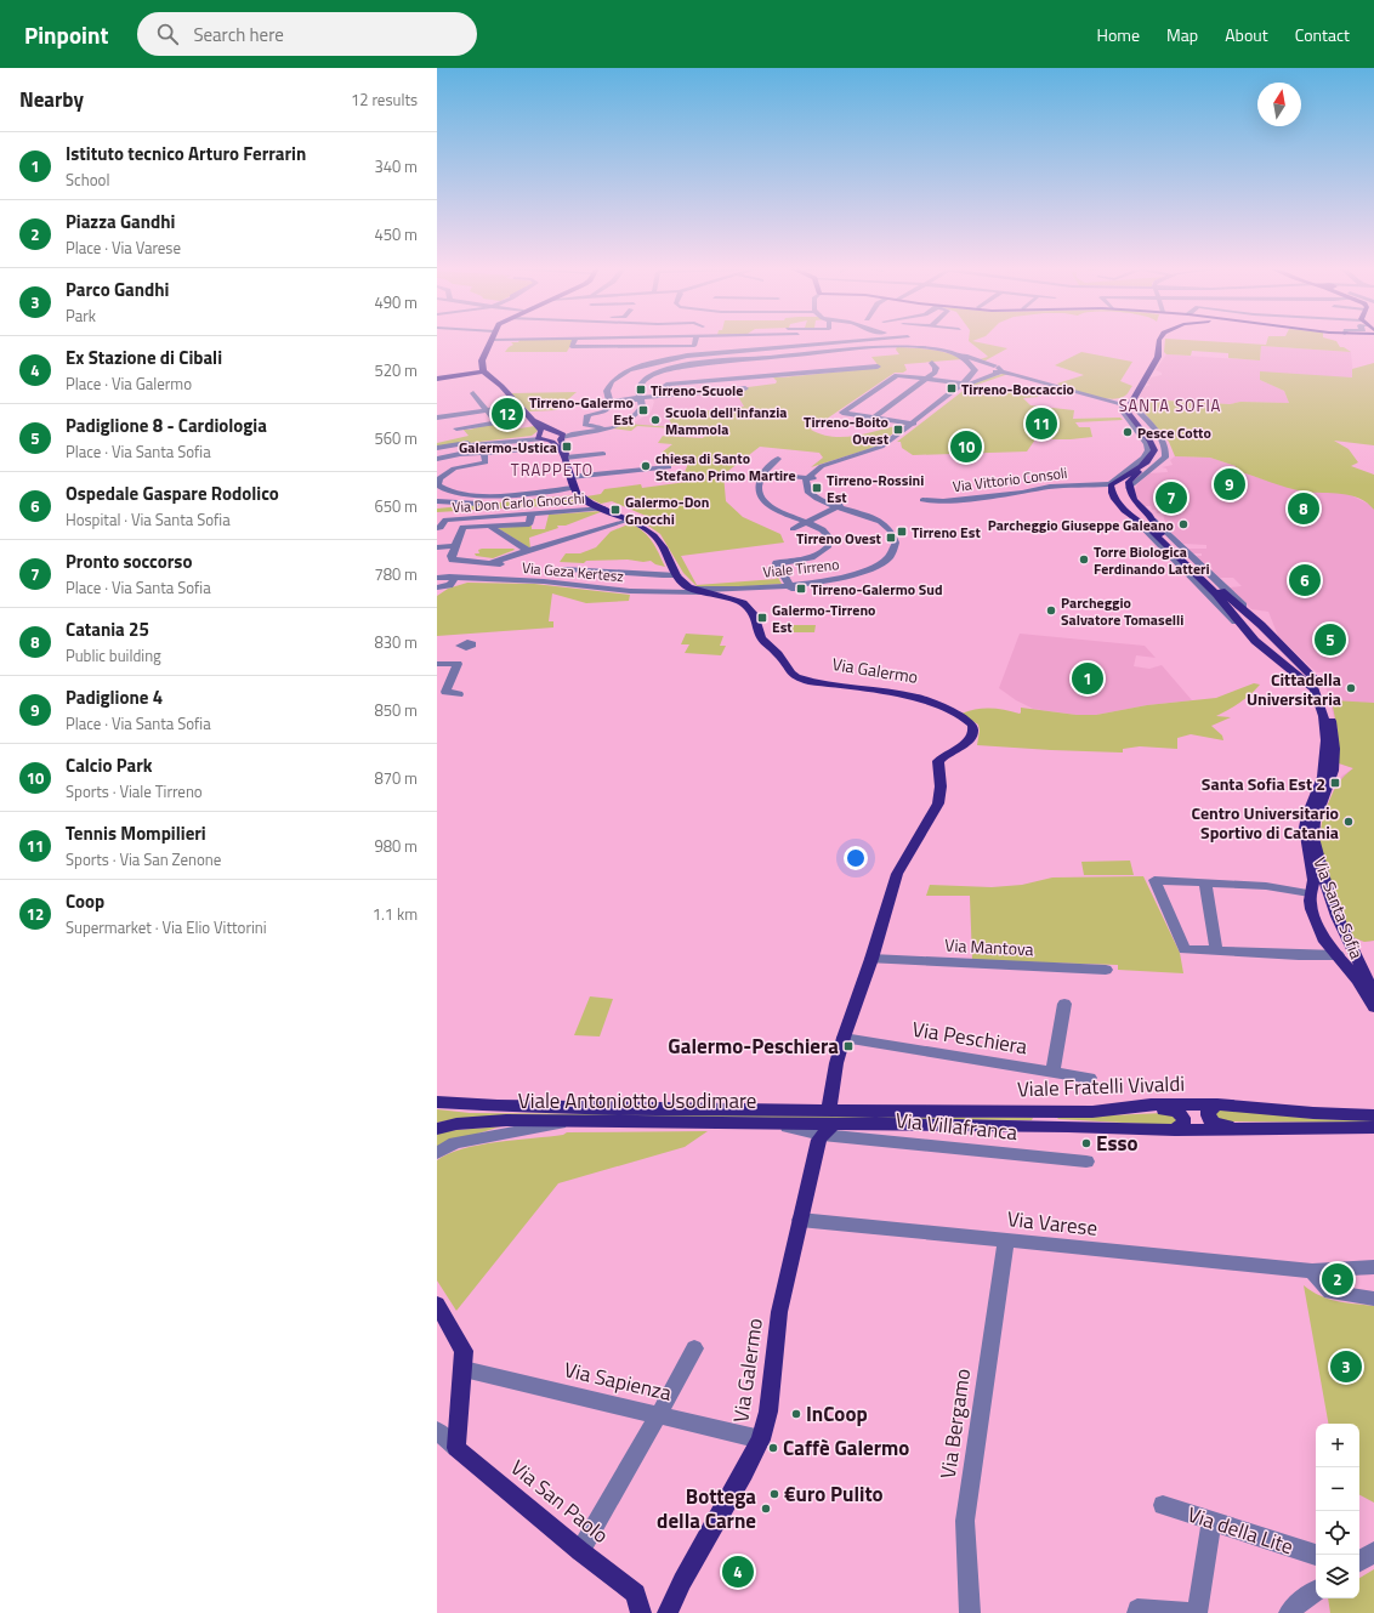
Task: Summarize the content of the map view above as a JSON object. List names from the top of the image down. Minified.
{"streets":{"main road":["Via Galermo","Via Santa Sofia","Viale Fratelli Vivaldi","Viale Antoniotto Usodimare","Via San Paolo"],"street":["Via Vittorio Consoli","Via Don Carlo Gnocchi","Viale Tirreno","Via Geza Kertesz","Via Mantova","Via Peschiera","Via Villafranca","Via Varese","Via Sapienza","Via Bergamo","Via della Lite"]},"crossings":[["Via Vittorio Consoli","Via Santa Sofia"],["Via Galermo","Via Mantova"],["Via Galermo","Via Peschiera"],["Via Galermo","Viale Fratelli Vivaldi"],["Via Galermo","Viale Antoniotto Usodimare"],["Via Galermo","Via Villafranca"],["Via Galermo","Via Varese"],["Via Galermo","Via Sapienza"],["Viale Fratelli Vivaldi","Viale Antoniotto Usodimare"],["Viale Antoniotto Usodimare","Via Villafranca"],["Via Varese","Via Bergamo"]],"districts":["SANTA SOFIA","TRAPPETO"],"places":{"transit":["Tirreno-Boccaccio","Tirreno-Scuole","Tirreno-Galermo Est","Tirreno-Boito Ovest","Galermo-Ustica","Tirreno-Rossini Est","Galermo-Don Gnocchi","Tirreno Est","Tirreno Ovest","Tirreno-Galermo Sud","Galermo-Tirreno Est","Santa Sofia Est 2","Galermo-Peschiera"],"other":["Scuola dell'infanzia Mammola","Pesce Cotto","chiesa di Santo Stefano Primo Martire","Parcheggio Giuseppe Galeano","Torre Biologica Ferdinando Latteri","Parcheggio Salvatore Tomaselli","Cittadella Universitaria","Centro Universitario Sportivo di Catania","Esso","InCoop","Caffè Galermo","€uro Pulito","Bottega della Carne"]},"north":"top","page":{"header":"Pinpoint","search":"Search here","nav":["Home","Map","About","Contact"],"heading":["Nearby","12 results"],"list":[{"mark":"1","name":"Istituto tecnico Arturo Ferrarin","note":"School","value":"340 m"},{"mark":"2","name":"Piazza Gandhi","note":"Place · Via Varese","value":"450 m"},{"mark":"3","name":"Parco Gandhi","note":"Park","value":"490 m"},{"mark":"4","name":"Ex Stazione di Cibali","note":"Place · Via Galermo","value":"520 m"},{"mark":"5","name":"Padiglione 8 - Cardiologia","note":"Place · Via Santa Sofia","value":"560 m"},{"mark":"6","name":"Ospedale Gaspare Rodolico","note":"Hospital · Via Santa Sofia","value":"650 m"},{"mark":"7","name":"Pronto soccorso","note":"Place · Via Santa Sofia","value":"780 m"},{"mark":"8","name":"Catania 25","note":"Public building","value":"830 m"},{"mark":"9","name":"Padiglione 4","note":"Place · Via Santa Sofia","value":"850 m"},{"mark":"10","name":"Calcio Park","note":"Sports · Viale Tirreno","value":"870 m"},{"mark":"11","name":"Tennis Mompilieri","note":"Sports · Via San Zenone","value":"980 m"},{"mark":"12","name":"Coop","note":"Supermarket · Via Elio Vittorini","value":"1.1 km"}],"pins":["12","11","10","9","7","8","6","5","1","2","3","4"],"map_buttons":["+","−"]}}
